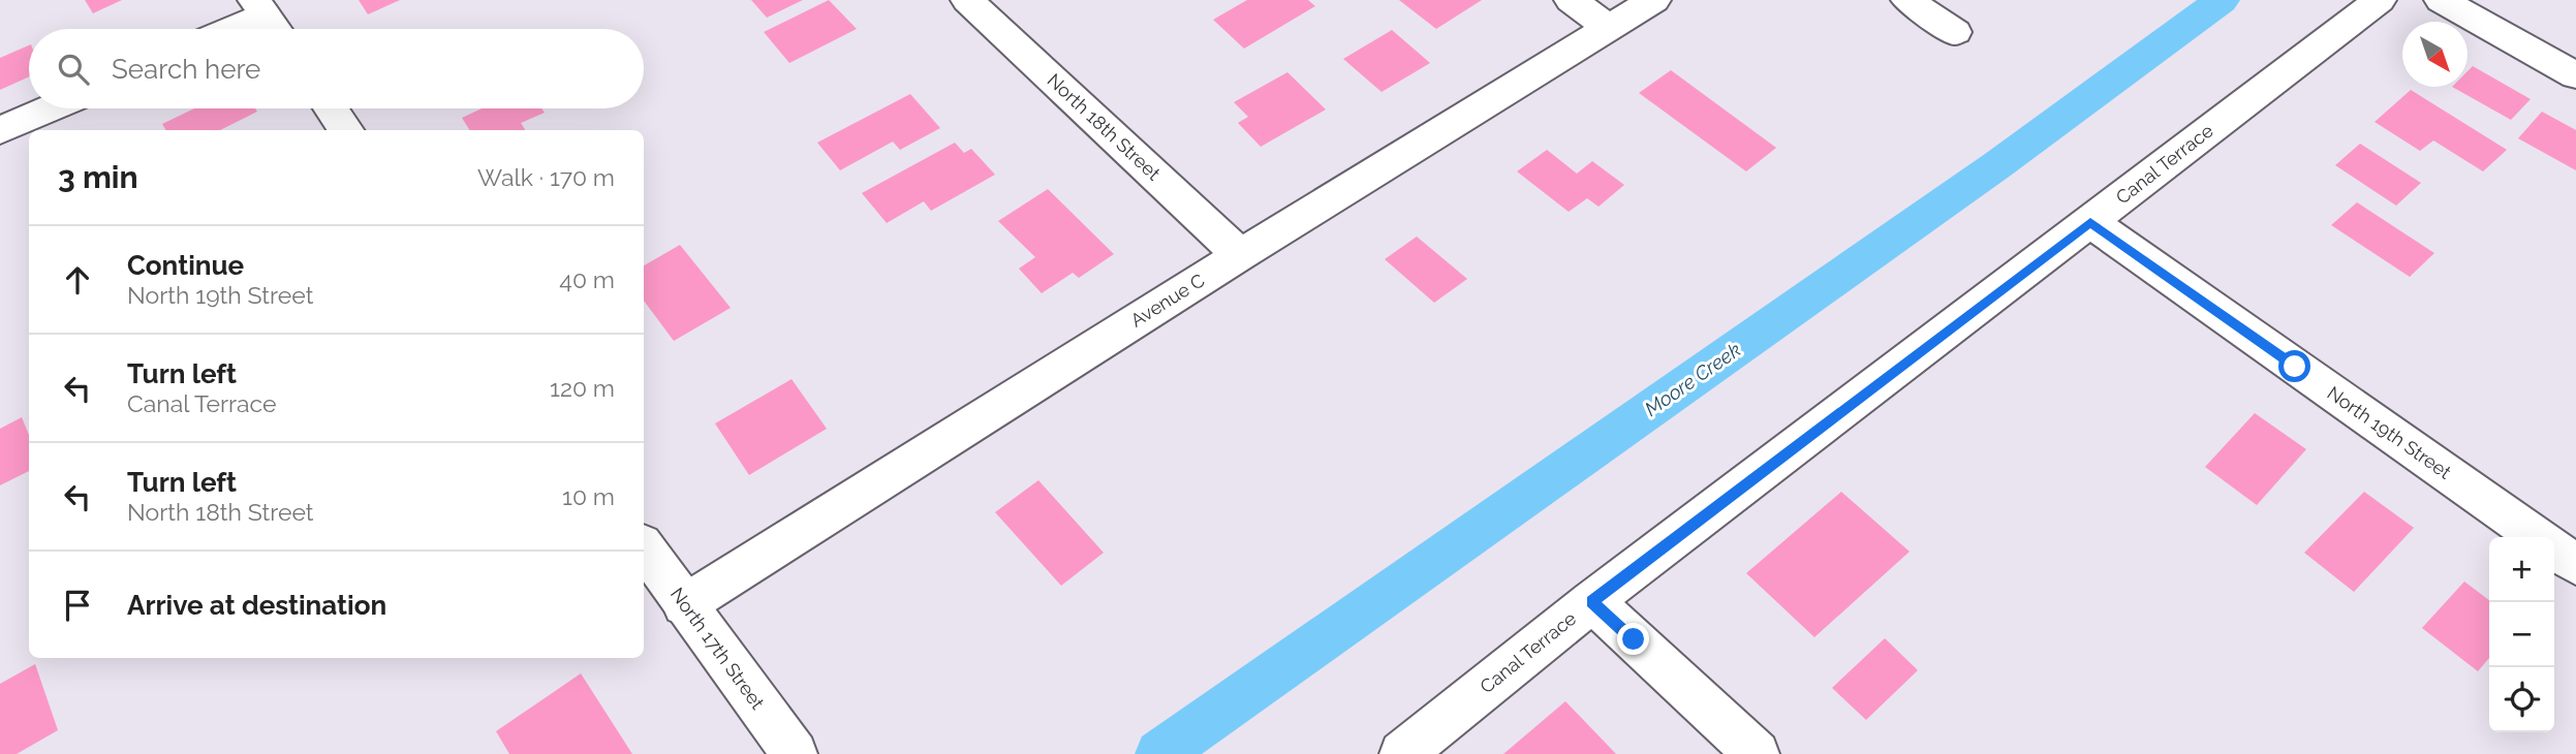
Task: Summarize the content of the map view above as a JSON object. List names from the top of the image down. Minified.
{"streets":{"street":["North 18th Street","Canal Terrace","Avenue C","North 19th Street","North 17th Street"]},"crossings":[["North 18th Street","Avenue C"],["Canal Terrace","North 19th Street"],["Avenue C","North 17th Street"]],"water":["Moore Creek"],"north":"bottom right","page":{"search":"Search here","heading":["3 min","Walk · 170 m"],"list":[["Continue","North 19th Street","40 m"],["Turn left","Canal Terrace","120 m"],["Turn left","North 18th Street","10 m"],"Arrive at destination"],"map_buttons":["+","−"]}}
